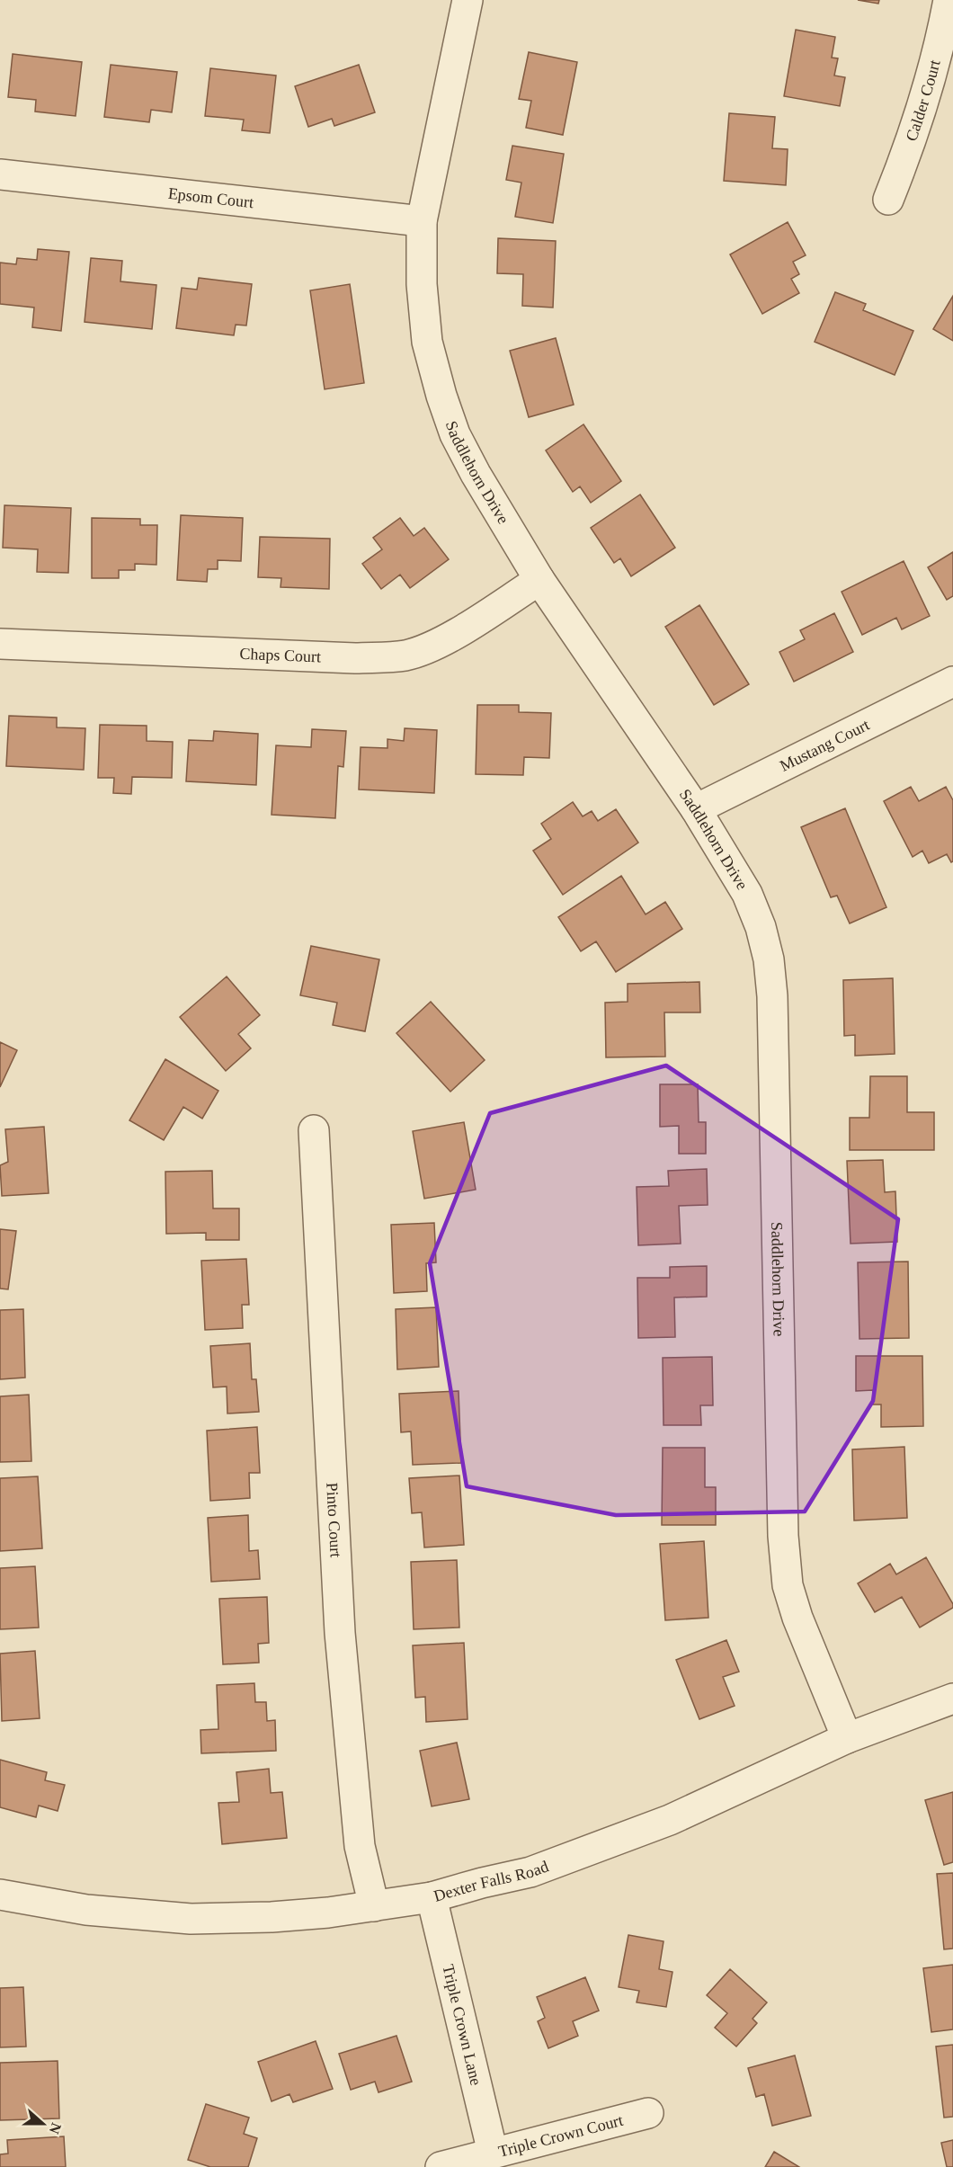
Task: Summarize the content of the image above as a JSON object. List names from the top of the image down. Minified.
{"streets":{"street":["Calder Court","Epsom Court","Saddlehorn Drive","Chaps Court","Mustang Court","Pinto Court","Dexter Falls Road","Triple Crown Lane","Triple Crown Court"]},"crossings":[["Epsom Court","Saddlehorn Drive"],["Saddlehorn Drive","Chaps Court"],["Saddlehorn Drive","Mustang Court"],["Saddlehorn Drive","Dexter Falls Road"],["Pinto Court","Dexter Falls Road"],["Dexter Falls Road","Triple Crown Lane"],["Triple Crown Lane","Triple Crown Court"]],"north":"right"}
